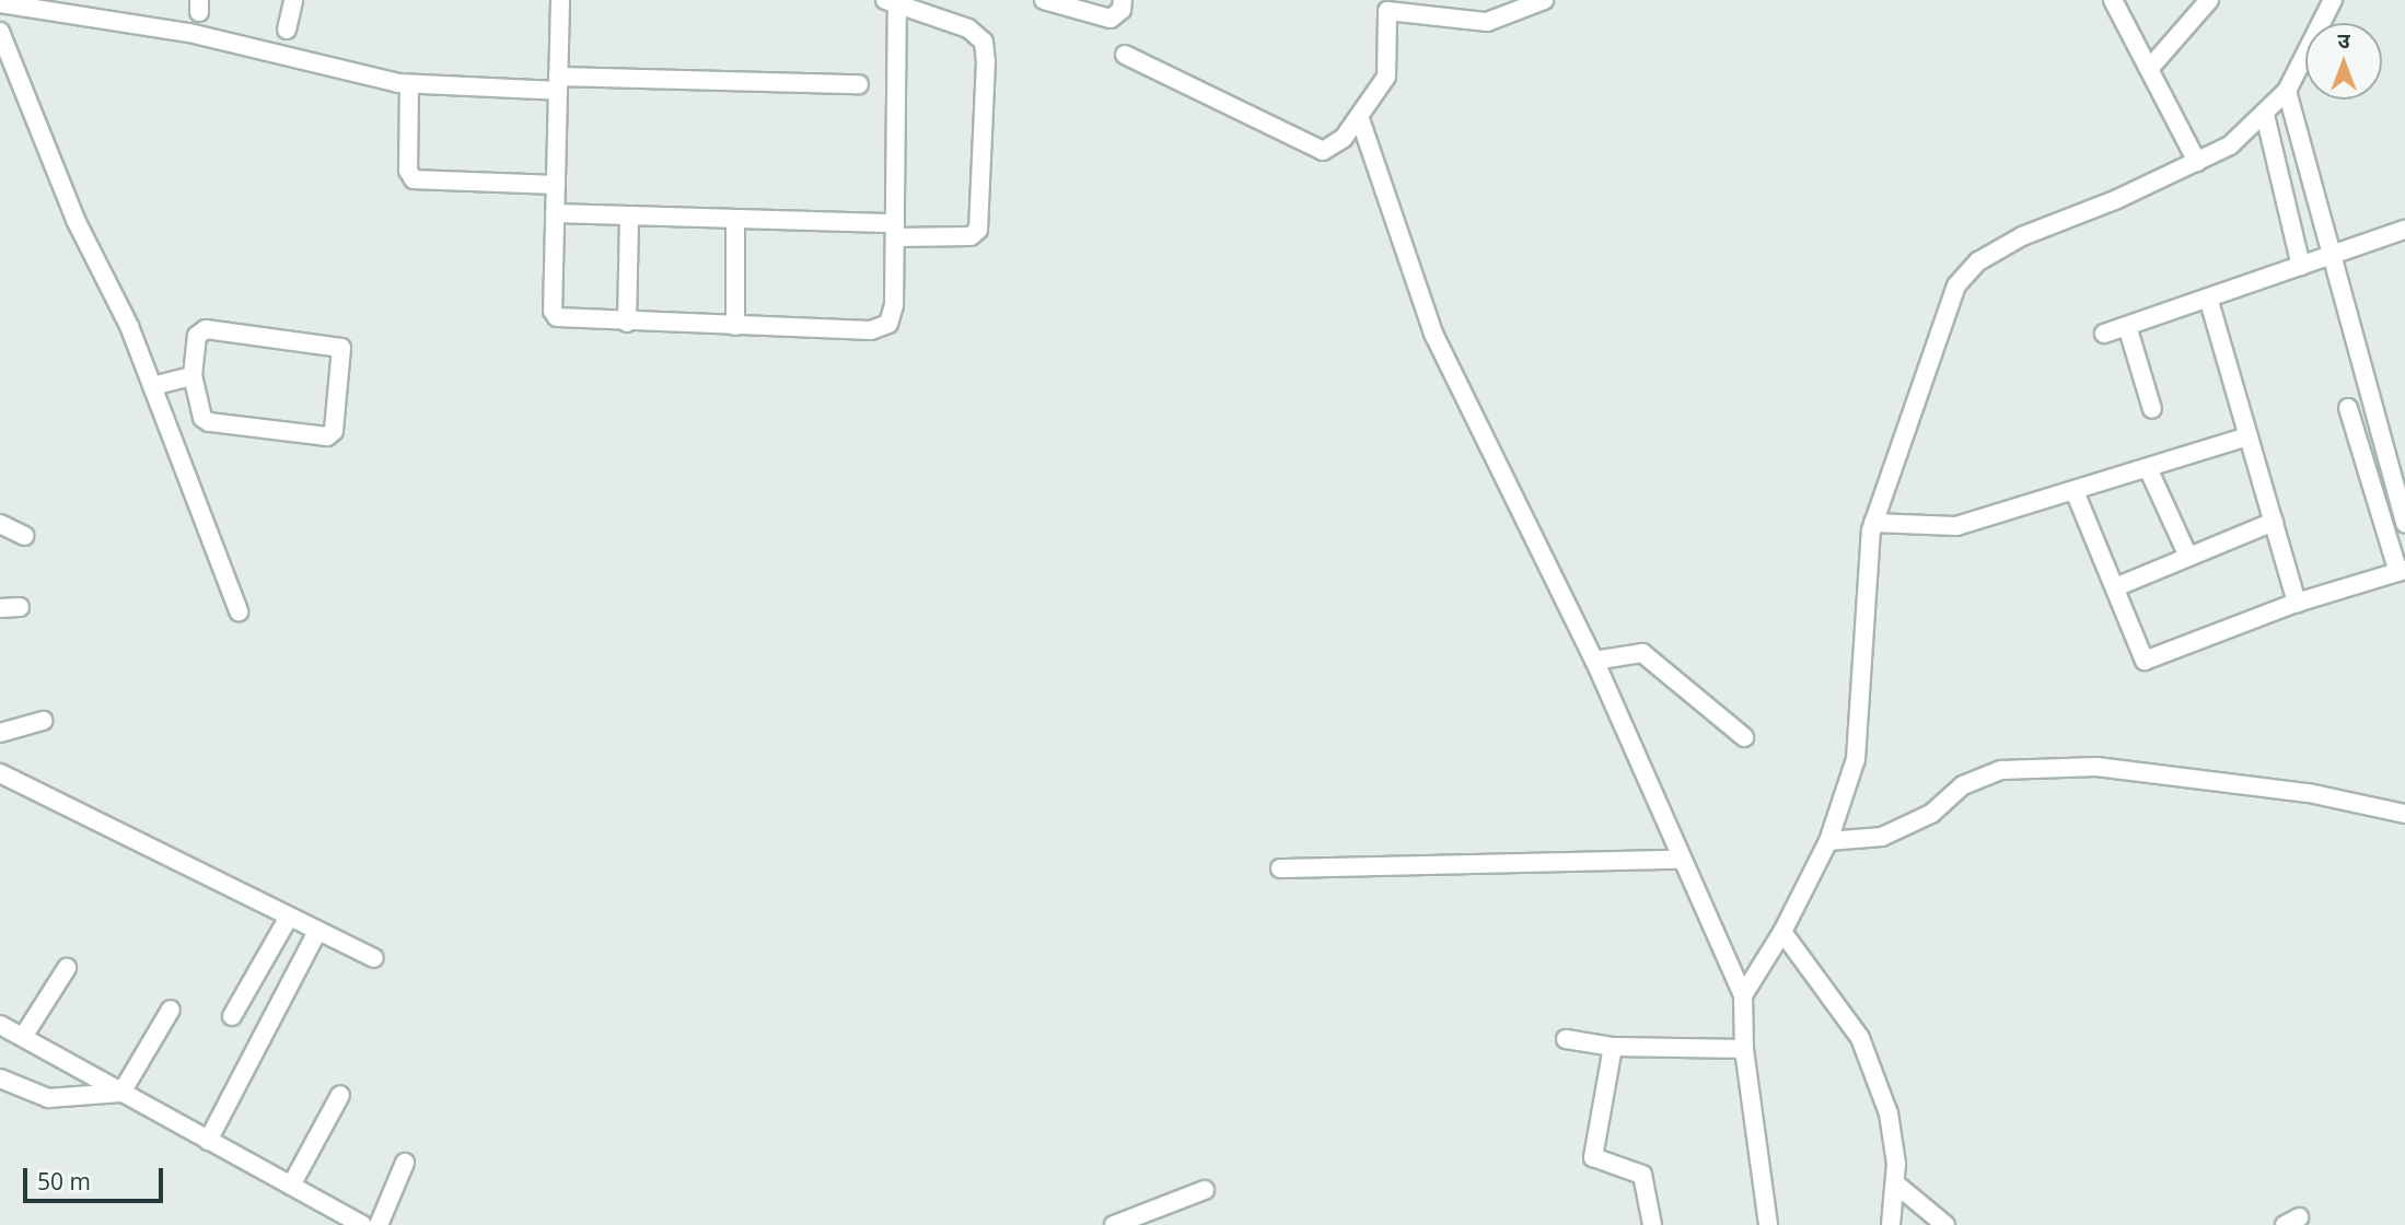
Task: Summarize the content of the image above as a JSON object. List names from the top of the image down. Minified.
{"scale_bar":"50 m","north":"top"}
